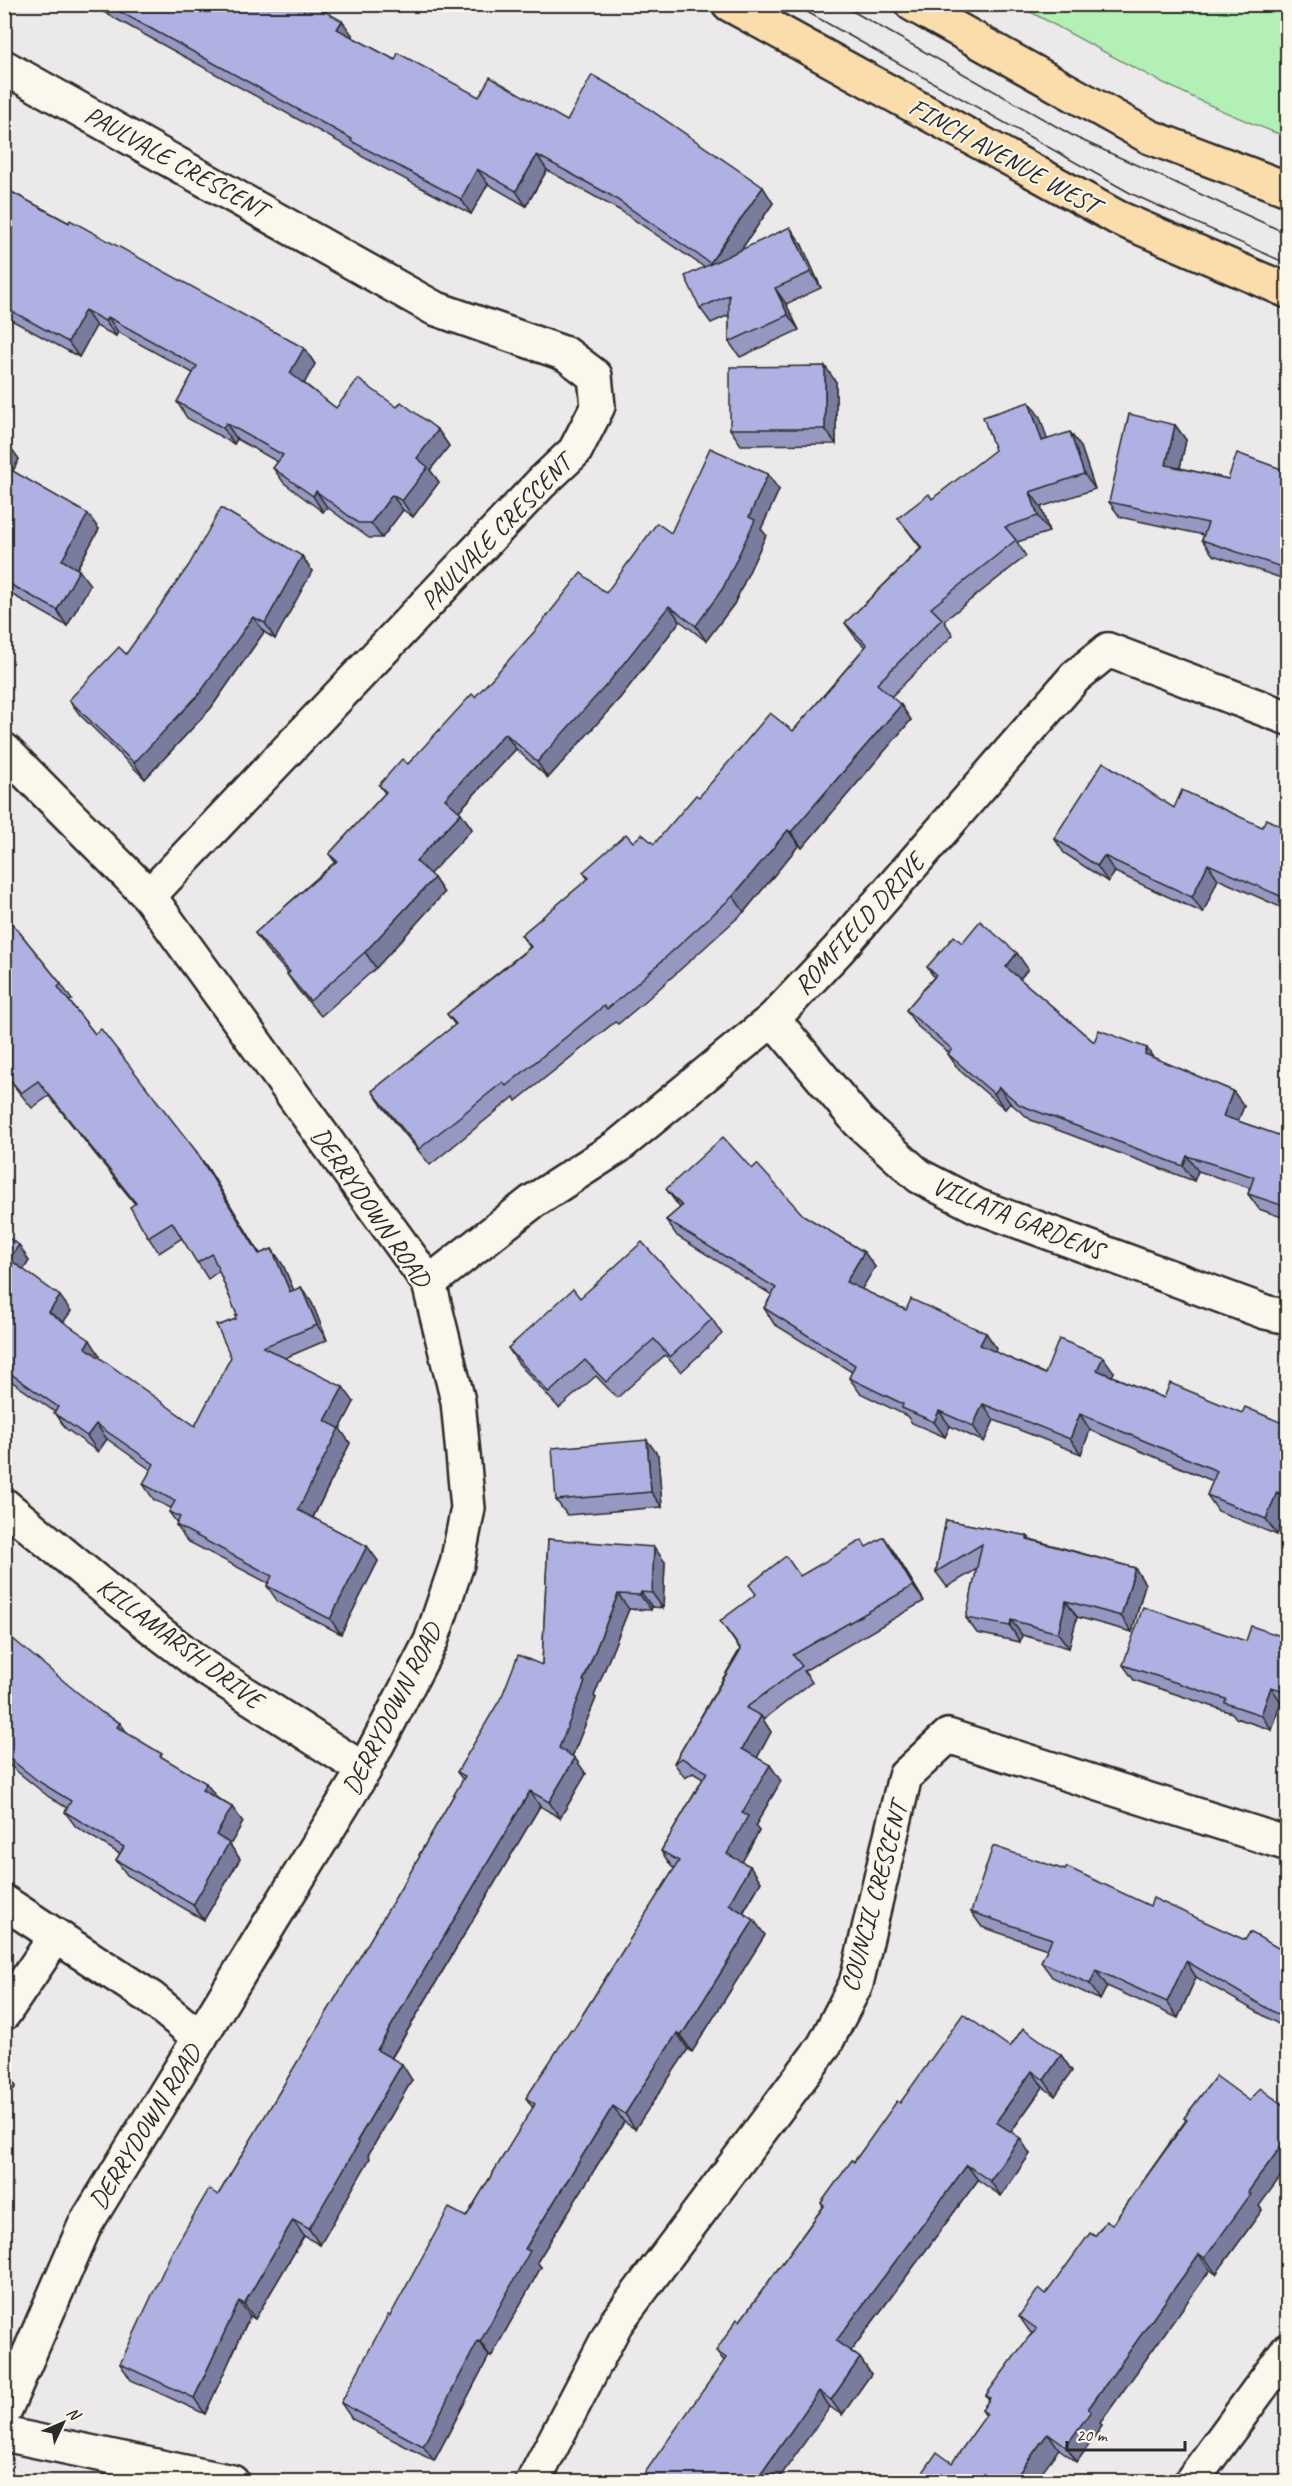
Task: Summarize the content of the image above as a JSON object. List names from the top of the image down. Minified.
{"streets":{"main road":["FINCH AVENUE WEST"],"street":["PAULVALE CRESCENT","ROMFIELD DRIVE","DERRYDOWN ROAD","VILLATA GARDENS","KILLAMARSH DRIVE","COUNCIL CRESCENT"]},"crossings":[["PAULVALE CRESCENT","DERRYDOWN ROAD"],["ROMFIELD DRIVE","DERRYDOWN ROAD"],["ROMFIELD DRIVE","VILLATA GARDENS"],["DERRYDOWN ROAD","KILLAMARSH DRIVE"]],"scale_bar":"20 m","north":"top right"}
